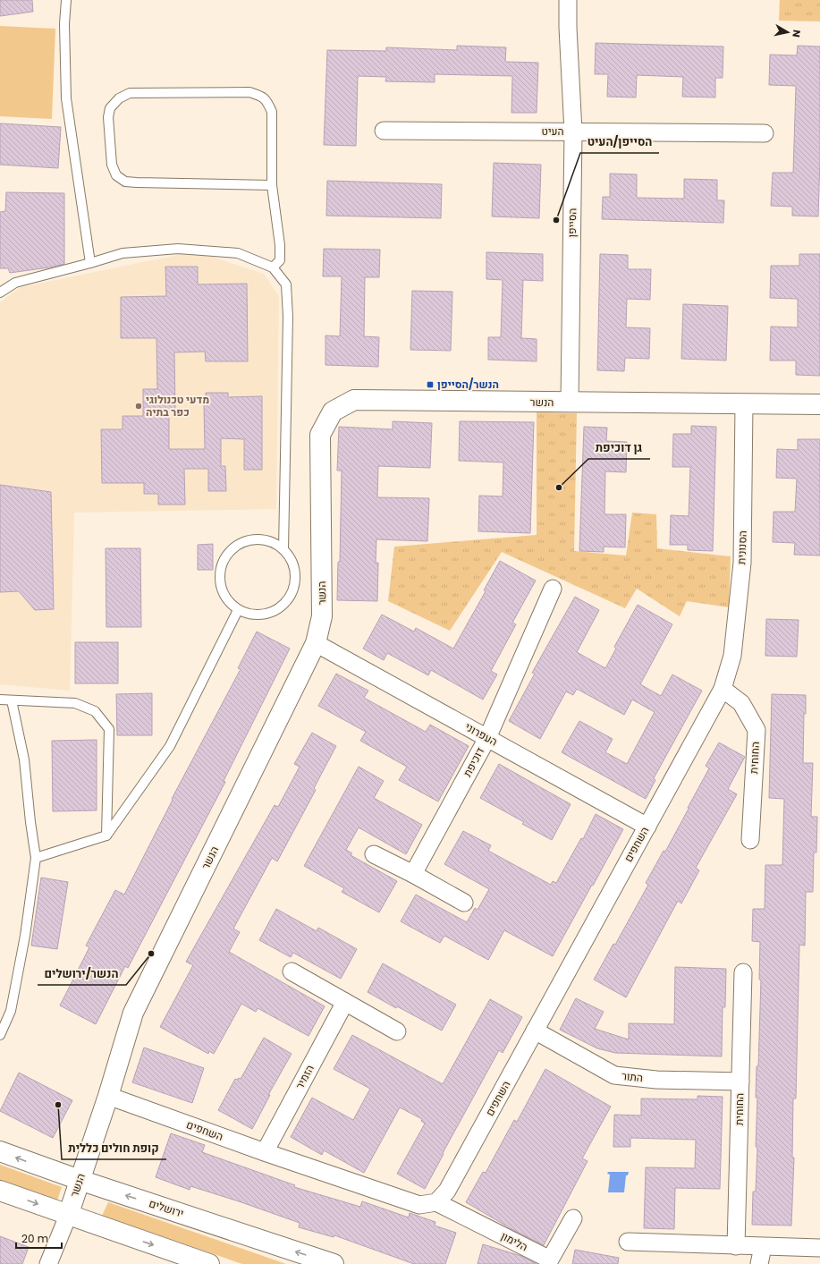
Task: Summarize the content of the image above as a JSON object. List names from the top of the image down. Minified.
{"streets":{"street":["העיט","הסייפן","הנשר","הסנונית","העפרוני","החוחית","דוכיפת","השחפים","הזמיר","התור","ירושלים","הלימון"]},"crossings":[["העיט","הסייפן"],["הסייפן","הנשר"],["הנשר","הסנונית"],["הנשר","העפרוני"],["הנשר","השחפים"],["הנשר","ירושלים"],["הסנונית","החוחית"],["הסנונית","השחפים"],["העפרוני","דוכיפת"],["העפרוני","השחפים"],["החוחית","השחפים"],["החוחית","התור"],["השחפים","הזמיר"],["השחפים","התור"],["השחפים","הלימון"]],"places":{"other":["הסייפן/העיט","מדעי טכנולוגי כפר בתיה","גן דוכיפת","הנשר/ירושלים","קופת חולים כללית"],"transit":["הנשר/הסייפן"]},"scale_bar":"20 m","north":"right"}
